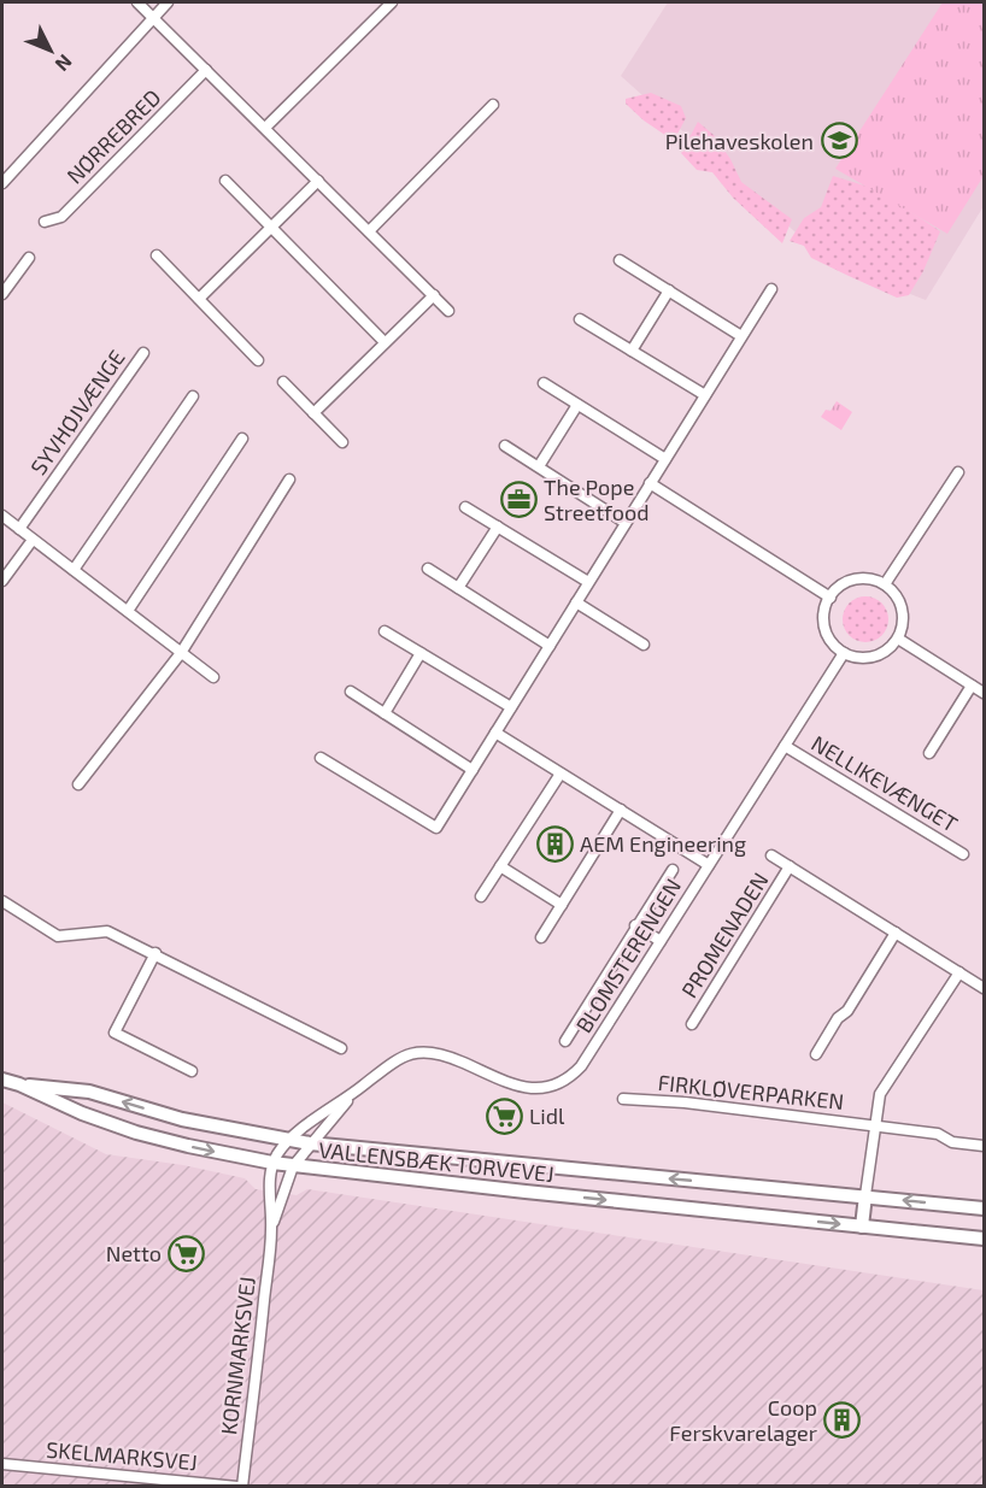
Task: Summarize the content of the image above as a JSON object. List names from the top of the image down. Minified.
{"streets":{"street":["NØRREBRED","SYVHØJVÆNGE","NELLIKEVÆNGET","PROMENADEN","BLOMSTERENGEN","FIRKLØVERPARKEN","VALLENSBÆK TORVEVEJ","KORNMARKSVEJ","SKELMARKSVEJ"]},"crossings":[["NELLIKEVÆNGET","BLOMSTERENGEN"],["BLOMSTERENGEN","VALLENSBÆK TORVEVEJ"],["BLOMSTERENGEN","KORNMARKSVEJ"],["VALLENSBÆK TORVEVEJ","KORNMARKSVEJ"],["KORNMARKSVEJ","SKELMARKSVEJ"]],"places":{"school or university":["Pilehaveskolen"],"office":["The Pope Streetfood"],"building":["AEM Engineering","Coop Ferskvarelager"],"supermarket":["Lidl","Netto"]},"north":"bottom right"}
